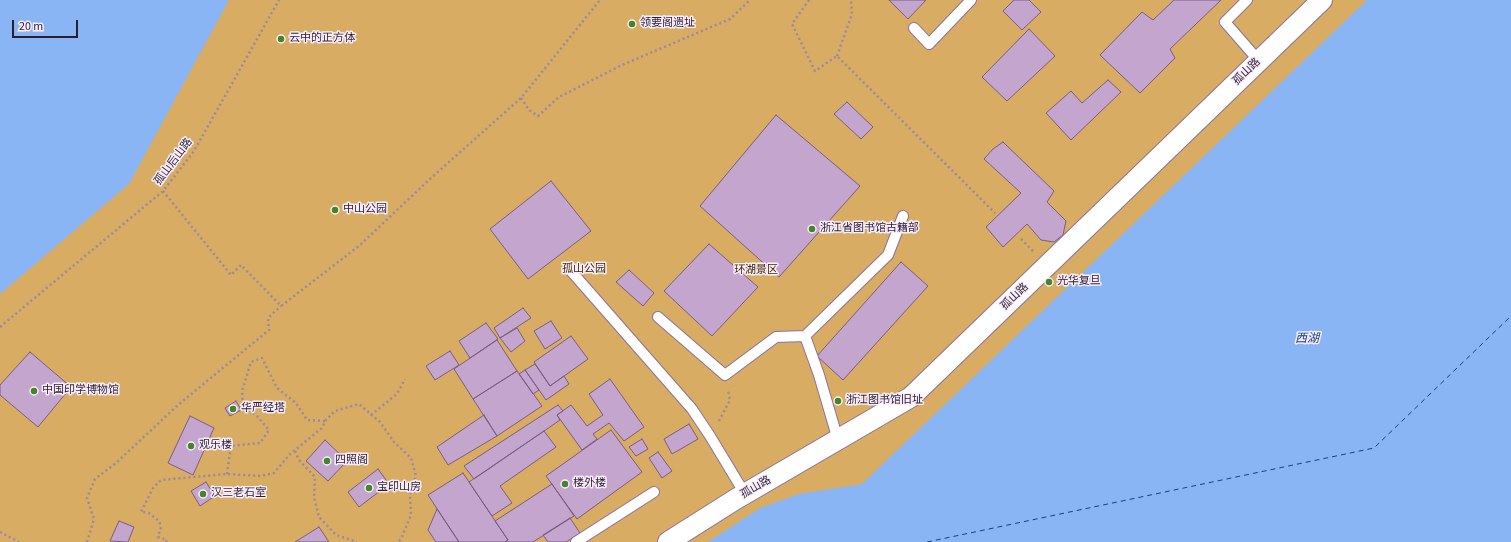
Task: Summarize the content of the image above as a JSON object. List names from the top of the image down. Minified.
{"streets":{"street":["孤山路"],"path":["孤山后山路"]},"water":["西湖"],"parks":["孤山公园","环湖景区"],"places":["领要阁遗址","云中的正方体","中山公园","浙江省图书馆古籍部","光华复旦","中国印学博物馆","浙江图书馆旧址","华严经塔","观乐楼","四照阁","楼外楼","宝印山房","汉三老石室"],"scale_bar":"20 m"}
